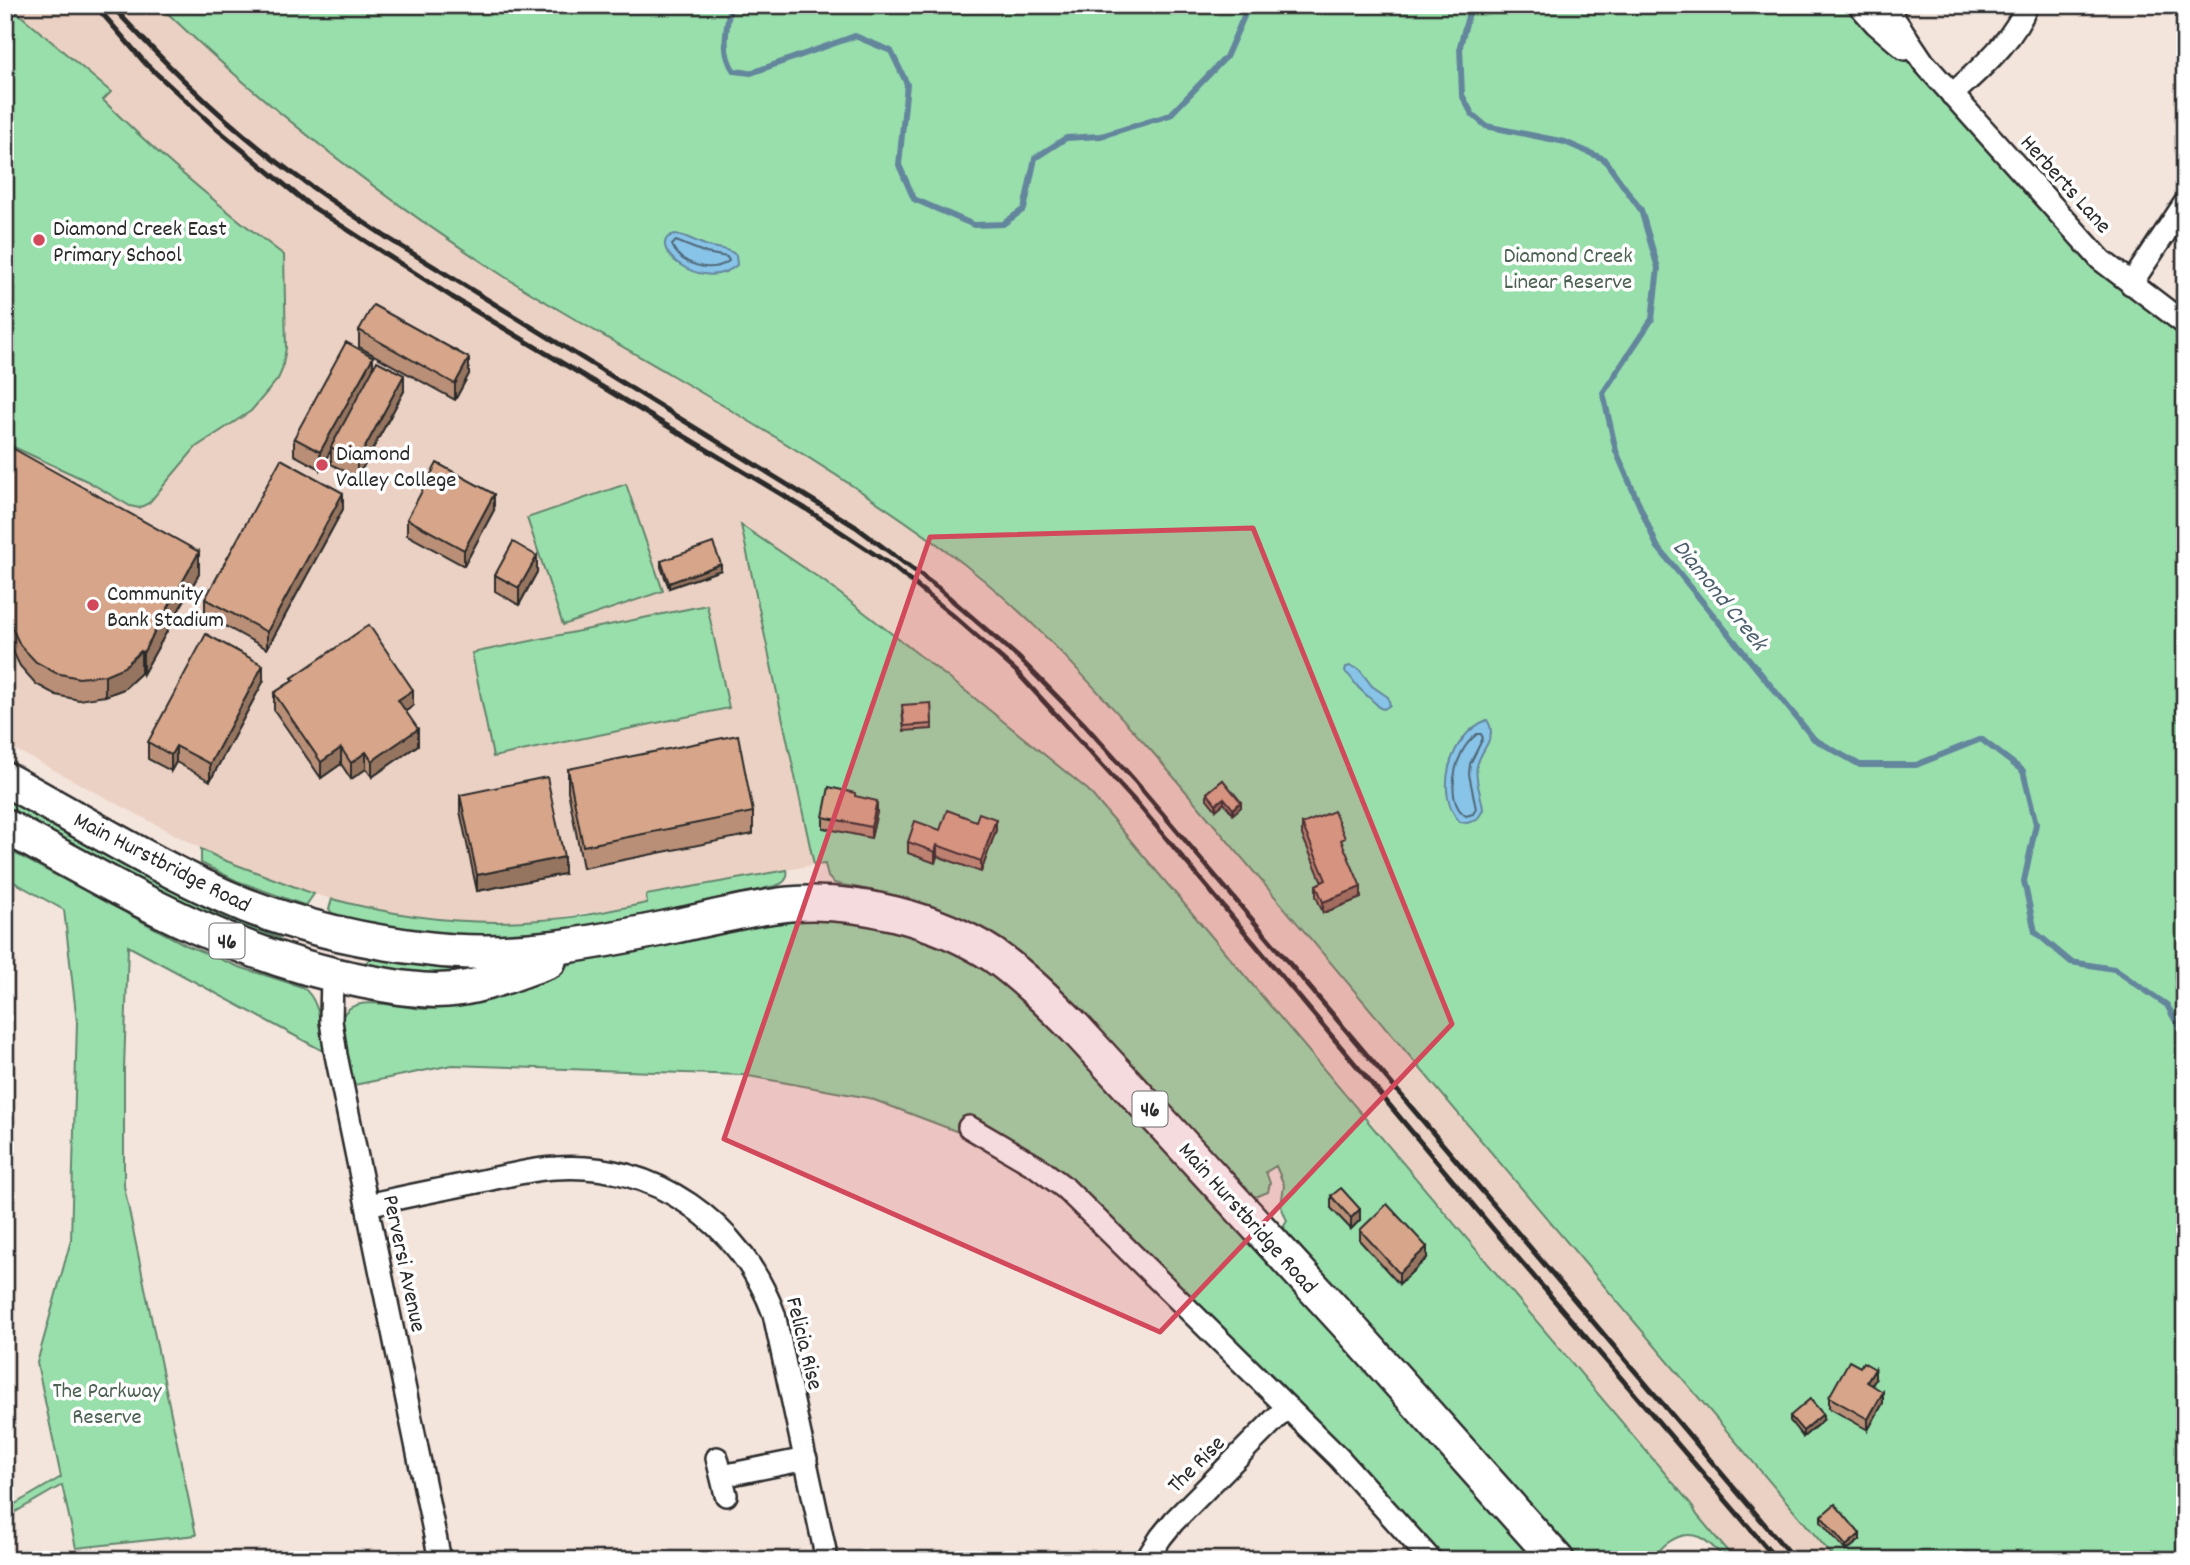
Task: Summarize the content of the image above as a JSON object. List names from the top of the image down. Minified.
{"streets":{"main road":["Main Hurstbridge Road","46"],"street":["Herberts Lane","Perversi Avenue","Felicia Rise","The Rise"]},"crossings":[["Main Hurstbridge Road","Perversi Avenue"],["Perversi Avenue","Felicia Rise"]],"water":["Diamond Creek"],"parks":["Diamond Creek Linear Reserve","The Parkway Reserve"],"places":["Diamond Creek East Primary School","Diamond Valley College","Community Bank Stadium"]}
